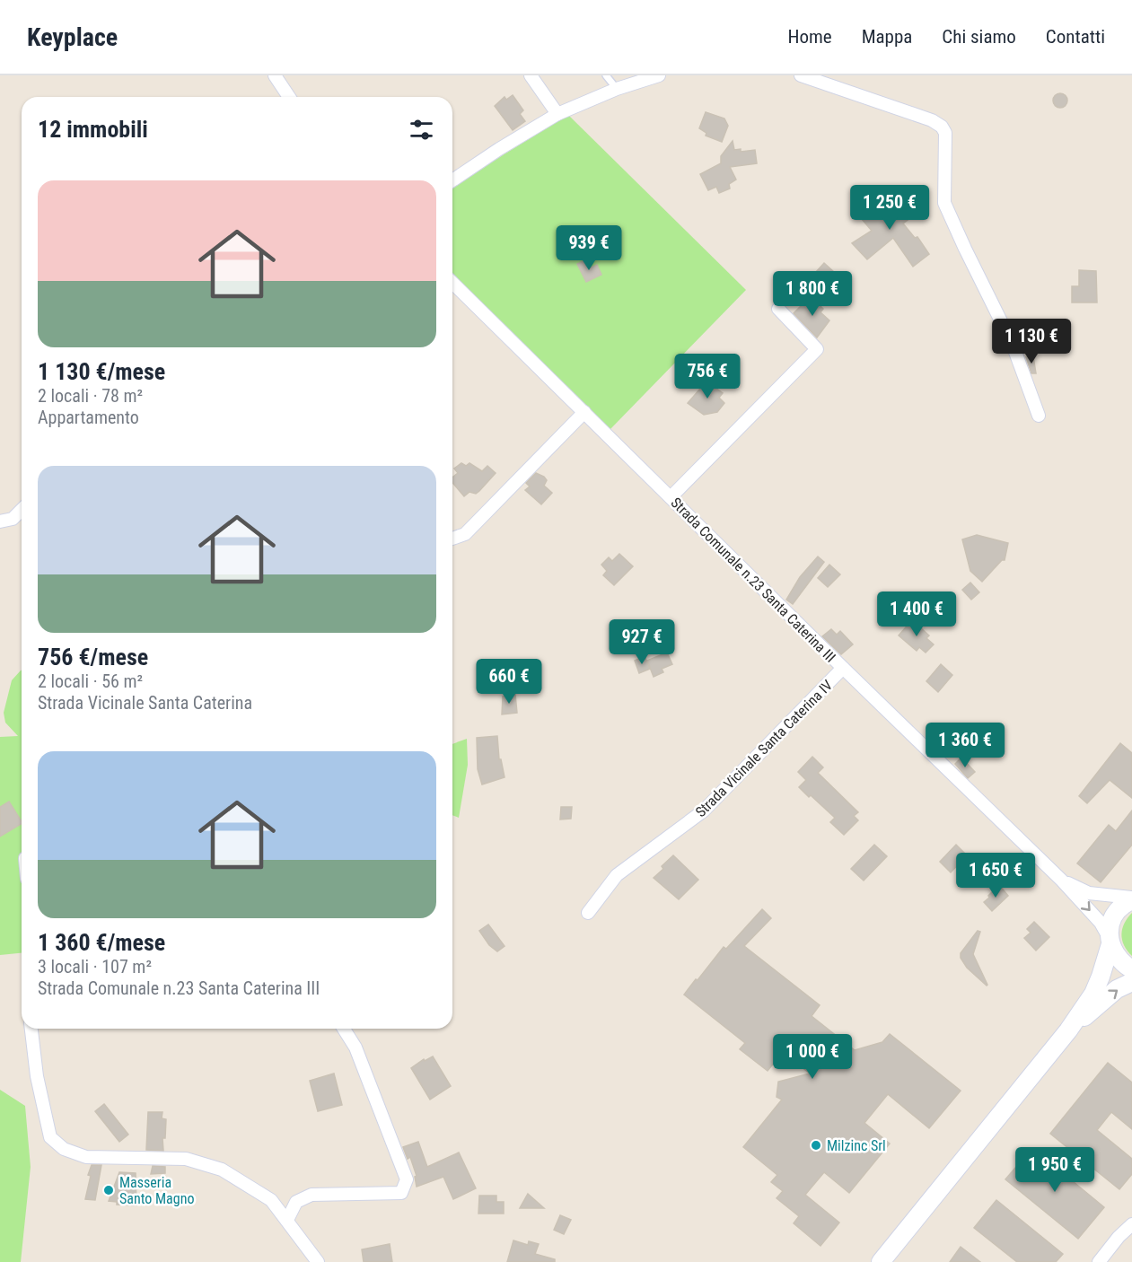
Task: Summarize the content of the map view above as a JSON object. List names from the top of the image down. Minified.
{"streets":{"street":["Strada Comunale n.23 Santa Caterina III","Strada Vicinale Santa Caterina IV"]},"crossings":[["Strada Comunale n.23 Santa Caterina III","Strada Vicinale Santa Caterina IV"]],"places":["Milzinc Srl","Masseria Santo Magno"],"page":{"header":"Keyplace","nav":["Home","Mappa","Chi siamo","Contatti"],"heading":"12 immobili","list":[{"name":"1 130 €/mese","note":"2 locali · 78 m² · Appartamento"},{"name":"756 €/mese","note":"2 locali · 56 m² · Strada Vicinale Santa Caterina"},{"name":"1 360 €/mese","note":"3 locali · 107 m² · Strada Comunale n.23 Santa Caterina III"}],"price":["1 250 €","939 €","1 800 €","1 130 €","756 €","1 400 €","927 €","660 €","1 360 €","1 650 €","1 000 €","1 950 €"]}}
